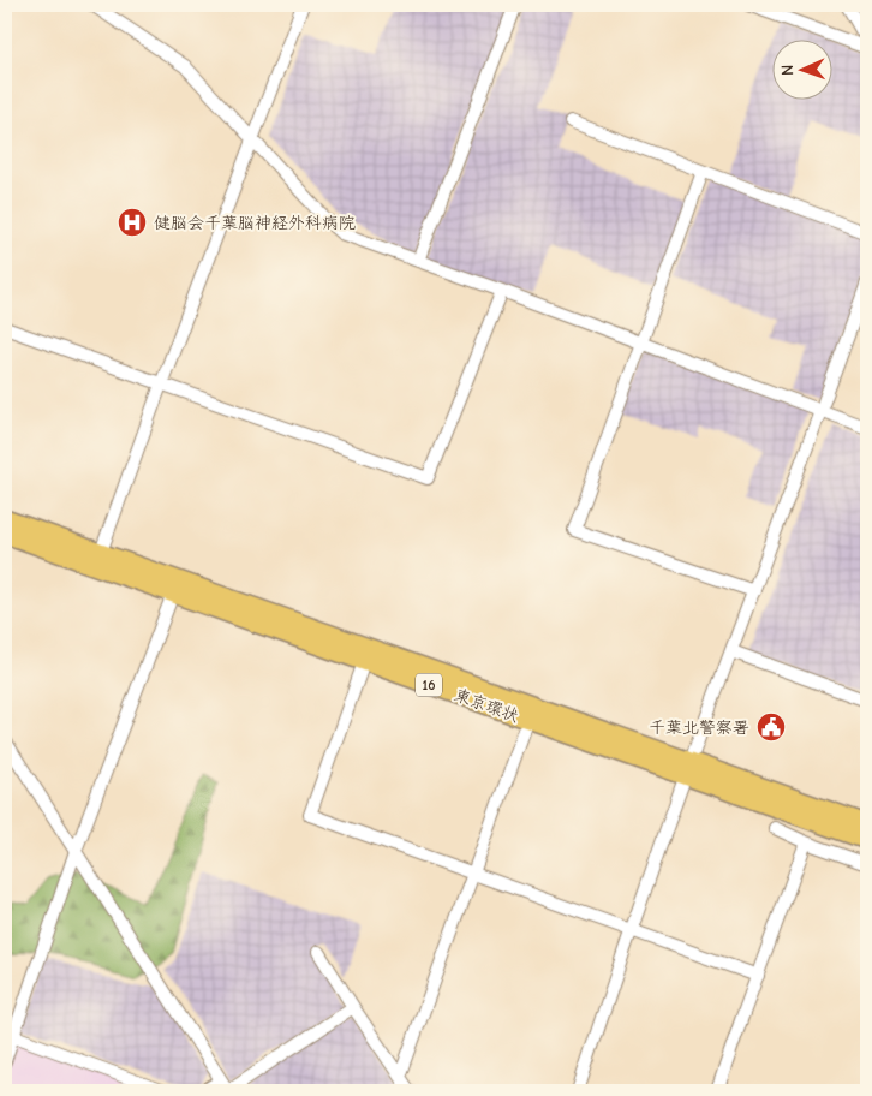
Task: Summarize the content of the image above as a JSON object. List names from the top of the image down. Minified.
{"streets":{"highway":["16","東京環状"]},"places":{"hospital":["健脳会千葉脳神経外科病院"],"public building":["千葉北警察署"]},"north":"left"}
